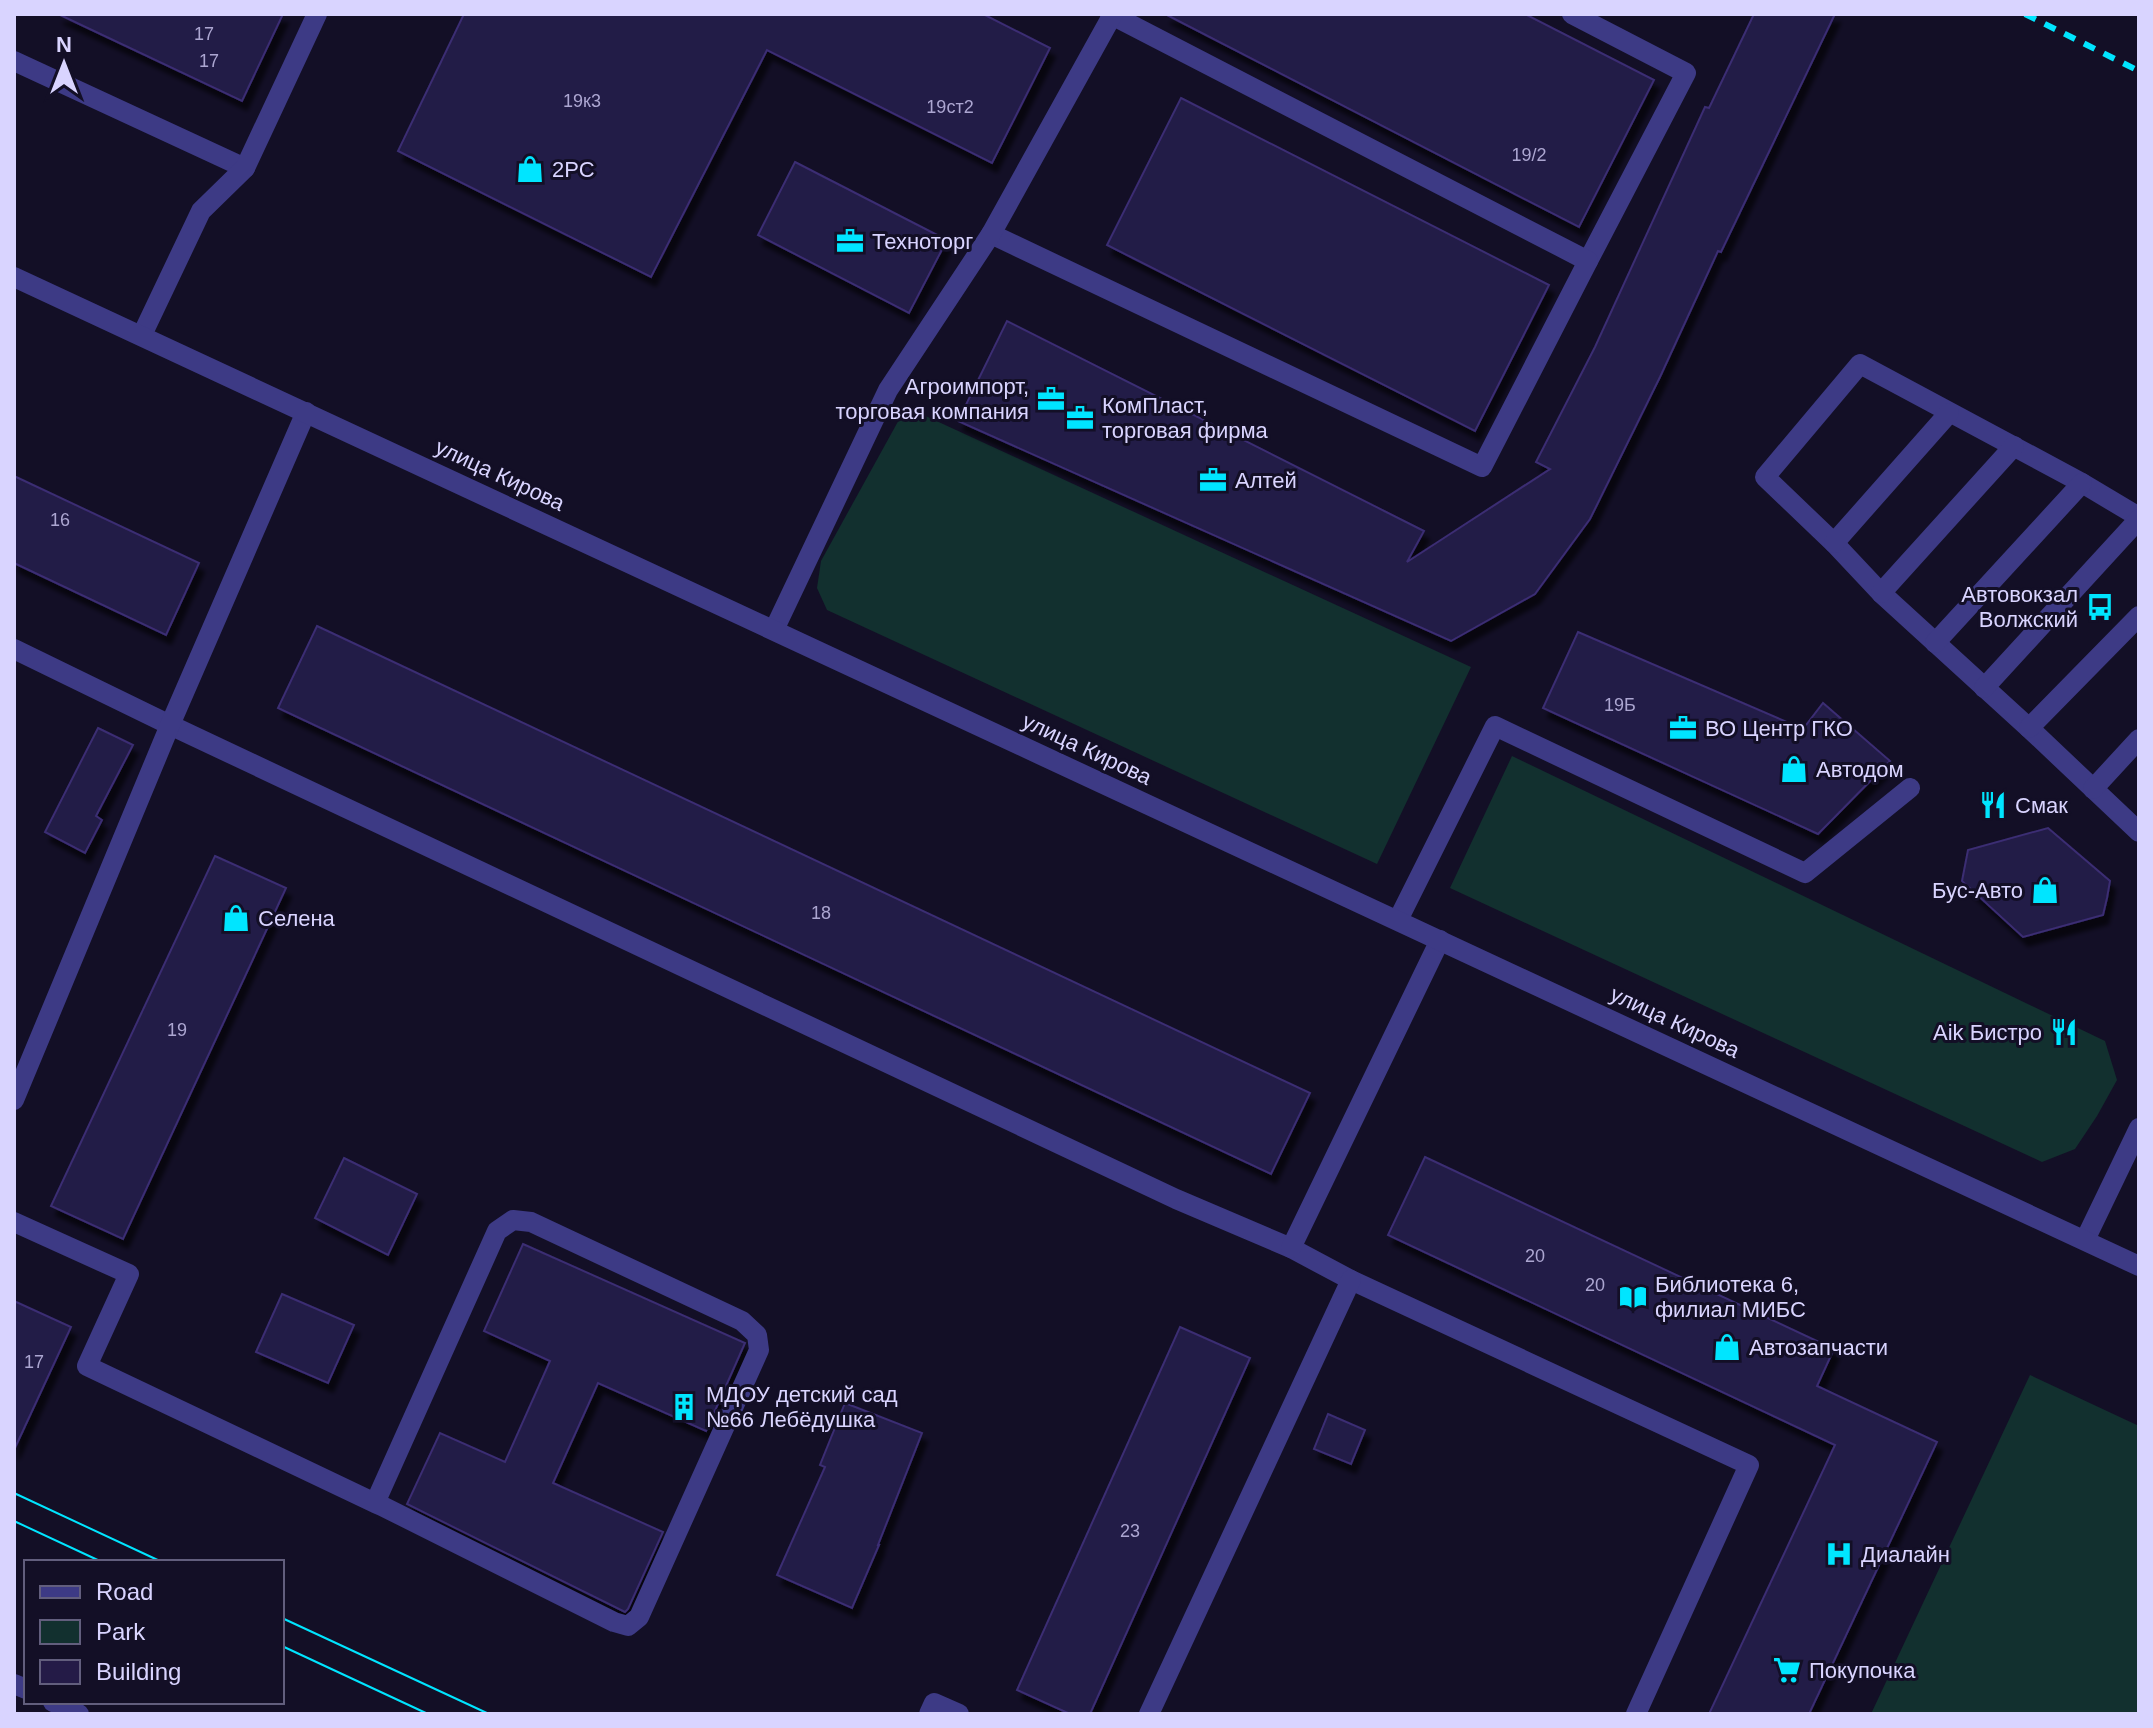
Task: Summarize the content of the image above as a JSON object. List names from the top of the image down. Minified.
{"streets":{"street":["улица Кирова"]},"places":{"shop":["2РС","Автодом","Бус-Авто","Селена","Автозапчасти"],"office":["Техноторг","Агроимпорт, торговая компания","КомПласт, торговая фирма","Алтей","ВО Центр ГКО"],"bus stop":["Автовокзал Волжский"],"restaurant":["Смак","Aik Бистро"],"library":["Библиотека 6, филиал МИБС"],"building":["МДОУ детский сад №66 Лебёдушка"],"hospital":["Диалайн"],"supermarket":["Покупочка"]},"house_numbers":["17","17","19к3","19ст2","19/2","16","19Б","18","19","20","20","17","23"],"legend":["Road","Park","Building"],"north":"top"}
